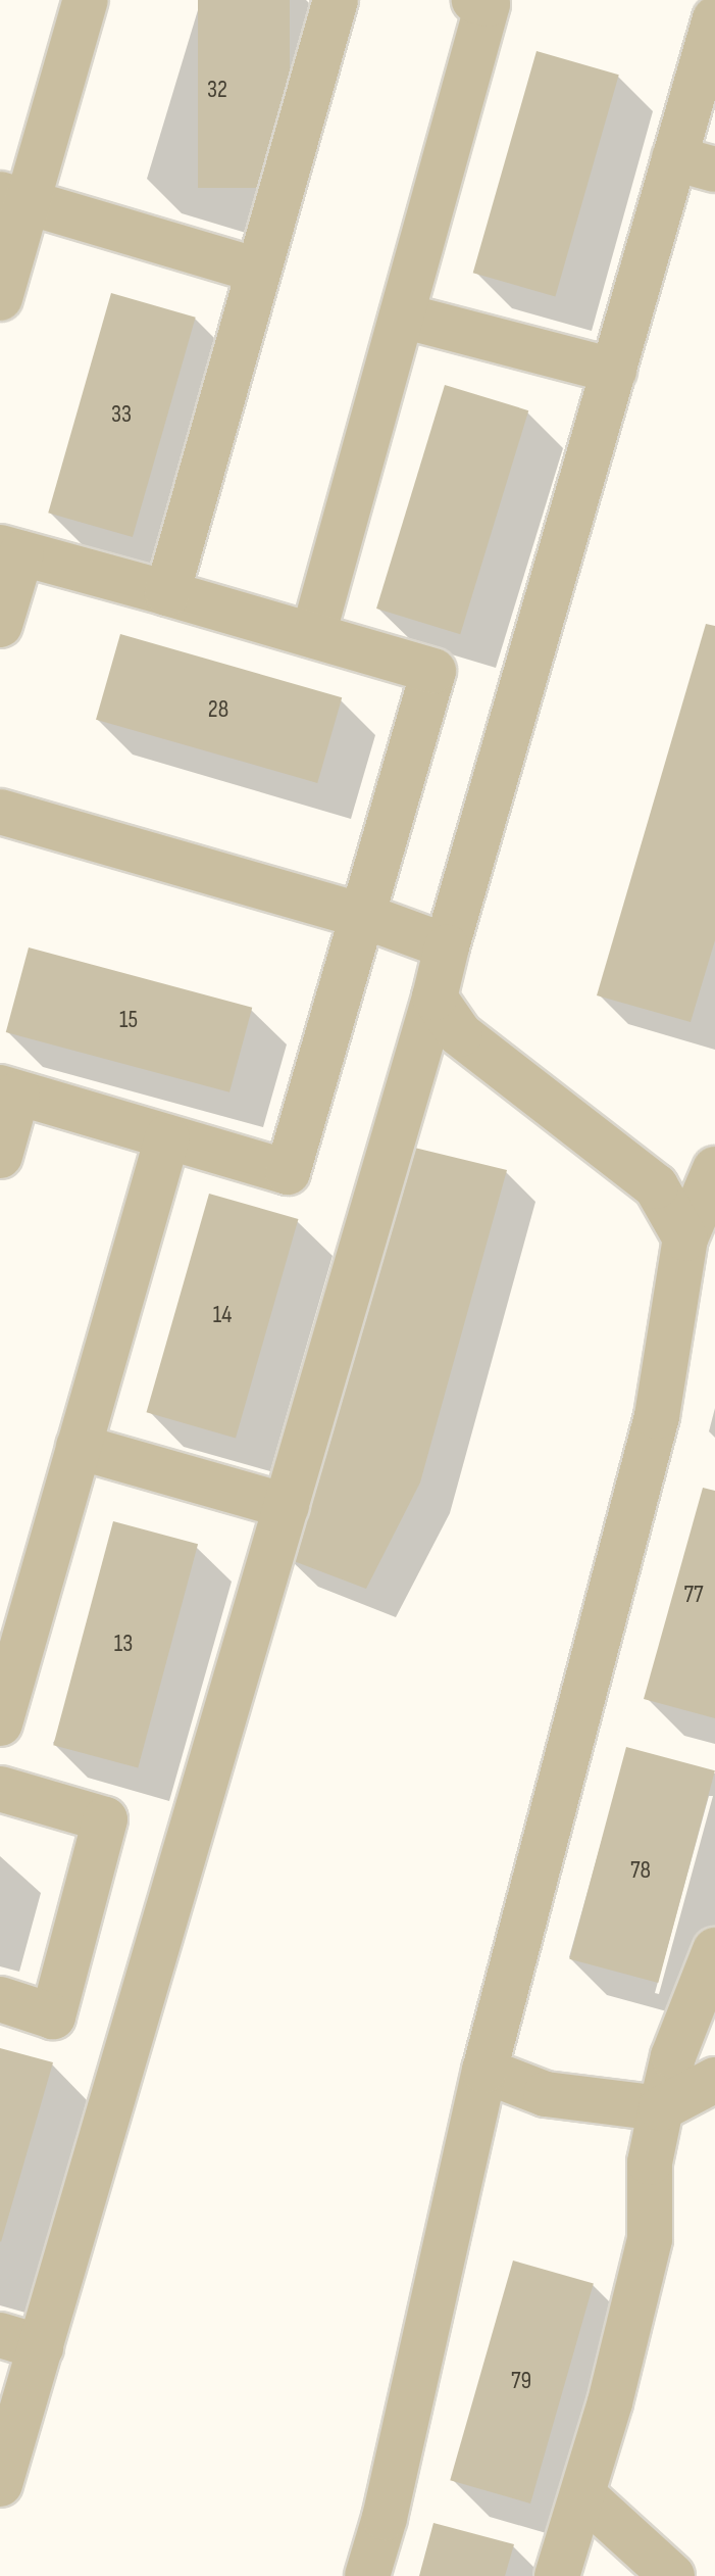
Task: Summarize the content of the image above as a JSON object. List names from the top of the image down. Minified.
{"house_numbers":["32","33","28","15","14","77","13","78","79"]}
